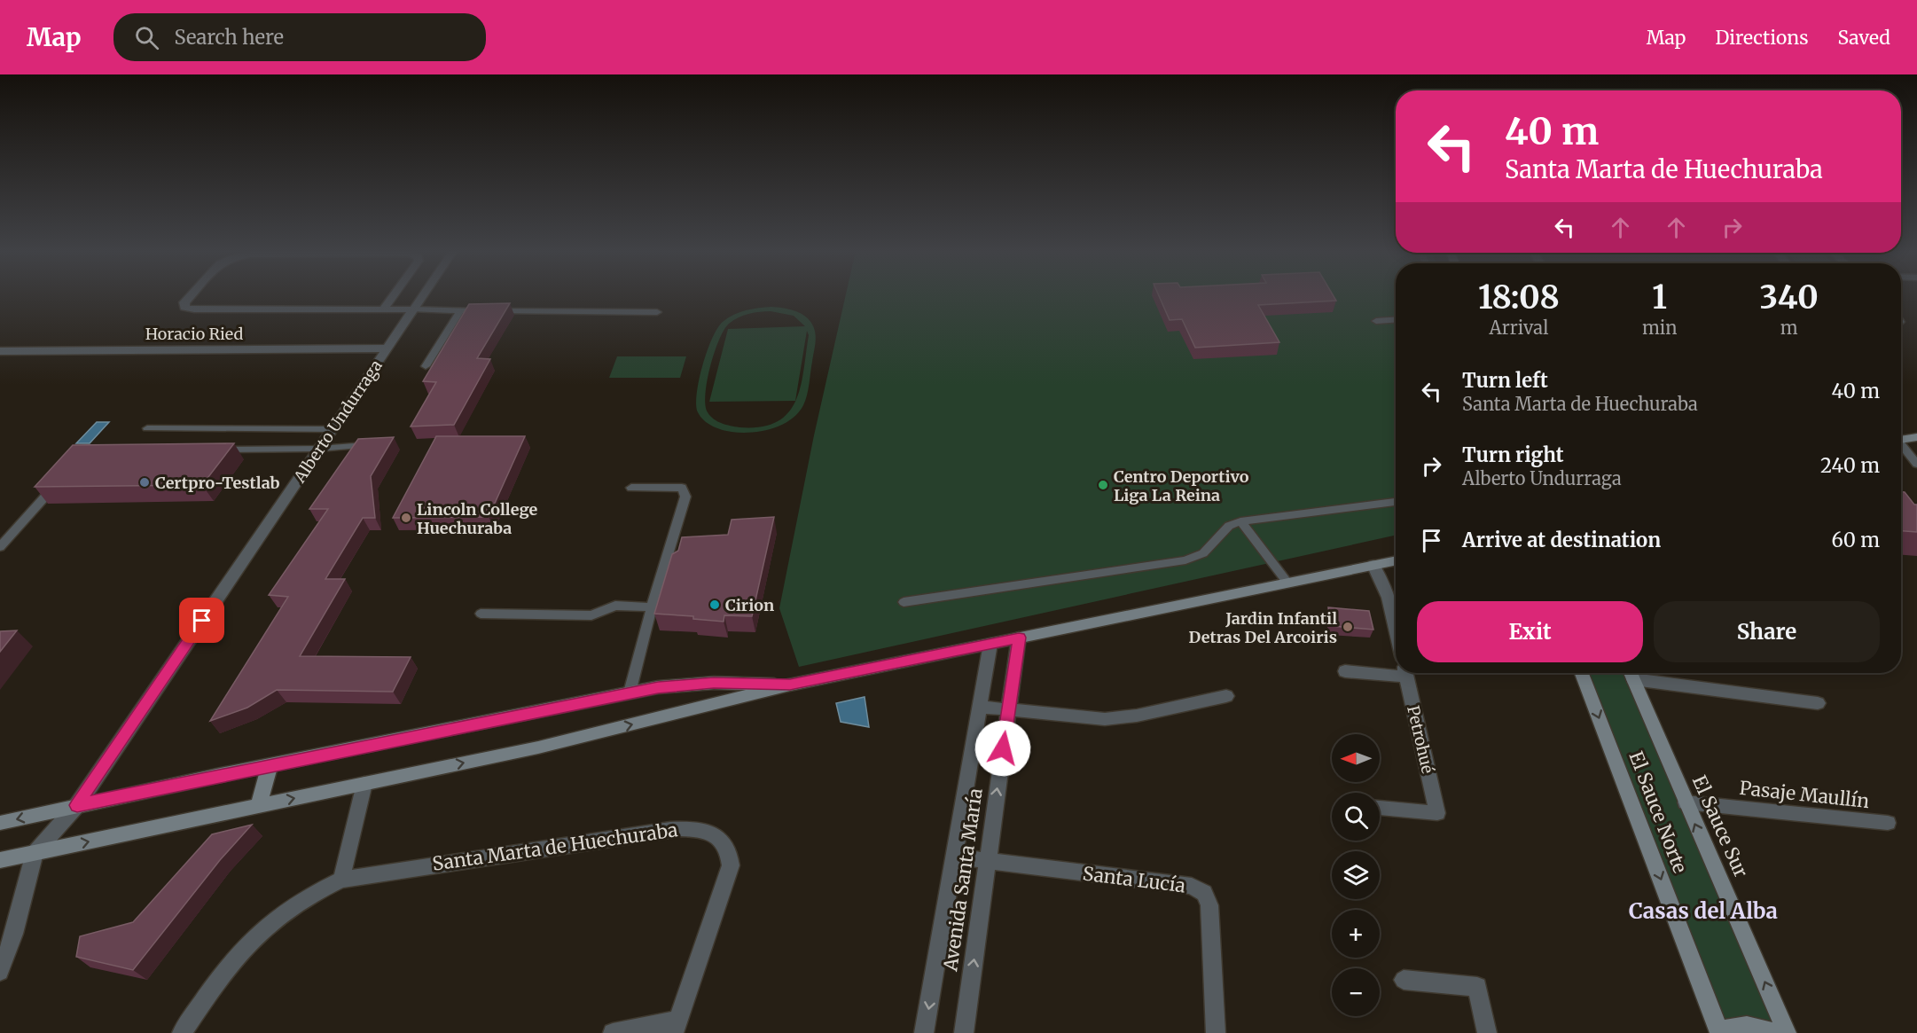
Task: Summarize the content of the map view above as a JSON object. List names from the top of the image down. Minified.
{"streets":{"street":["Horacio Ried","Alberto Undurraga","Petrohué","Pasaje Maullín","El Sauce Norte","El Sauce Sur","Santa Marta de Huechuraba","Avenida Santa María","Santa Lucía"]},"crossings":[["Horacio Ried","Alberto Undurraga"],["Pasaje Maullín","El Sauce Sur"],["Avenida Santa María","Santa Lucía"]],"one_way":["El Sauce Norte","El Sauce Sur"],"districts":["Casas del Alba"],"places":["Certpro-Testlab","Centro Deportivo Liga La Reina","Lincoln College Huechuraba","Cirion","Jardin Infantil Detras Del Arcoiris"],"north":"left","page":{"header":"Map","search":"Search here","nav":["Map","Directions","Saved"],"turn":["40 m","Santa Marta de Huechuraba"],"eta":["18:08","Arrival","1","min","340","m"],"list":[{"name":"Turn left","note":"Santa Marta de Huechuraba","value":"40 m"},{"name":"Turn right","note":"Alberto Undurraga","value":"240 m"},{"name":"Arrive at destination","value":"60 m"}],"buttons":["Exit","Share"],"map_buttons":["+","−"]}}
